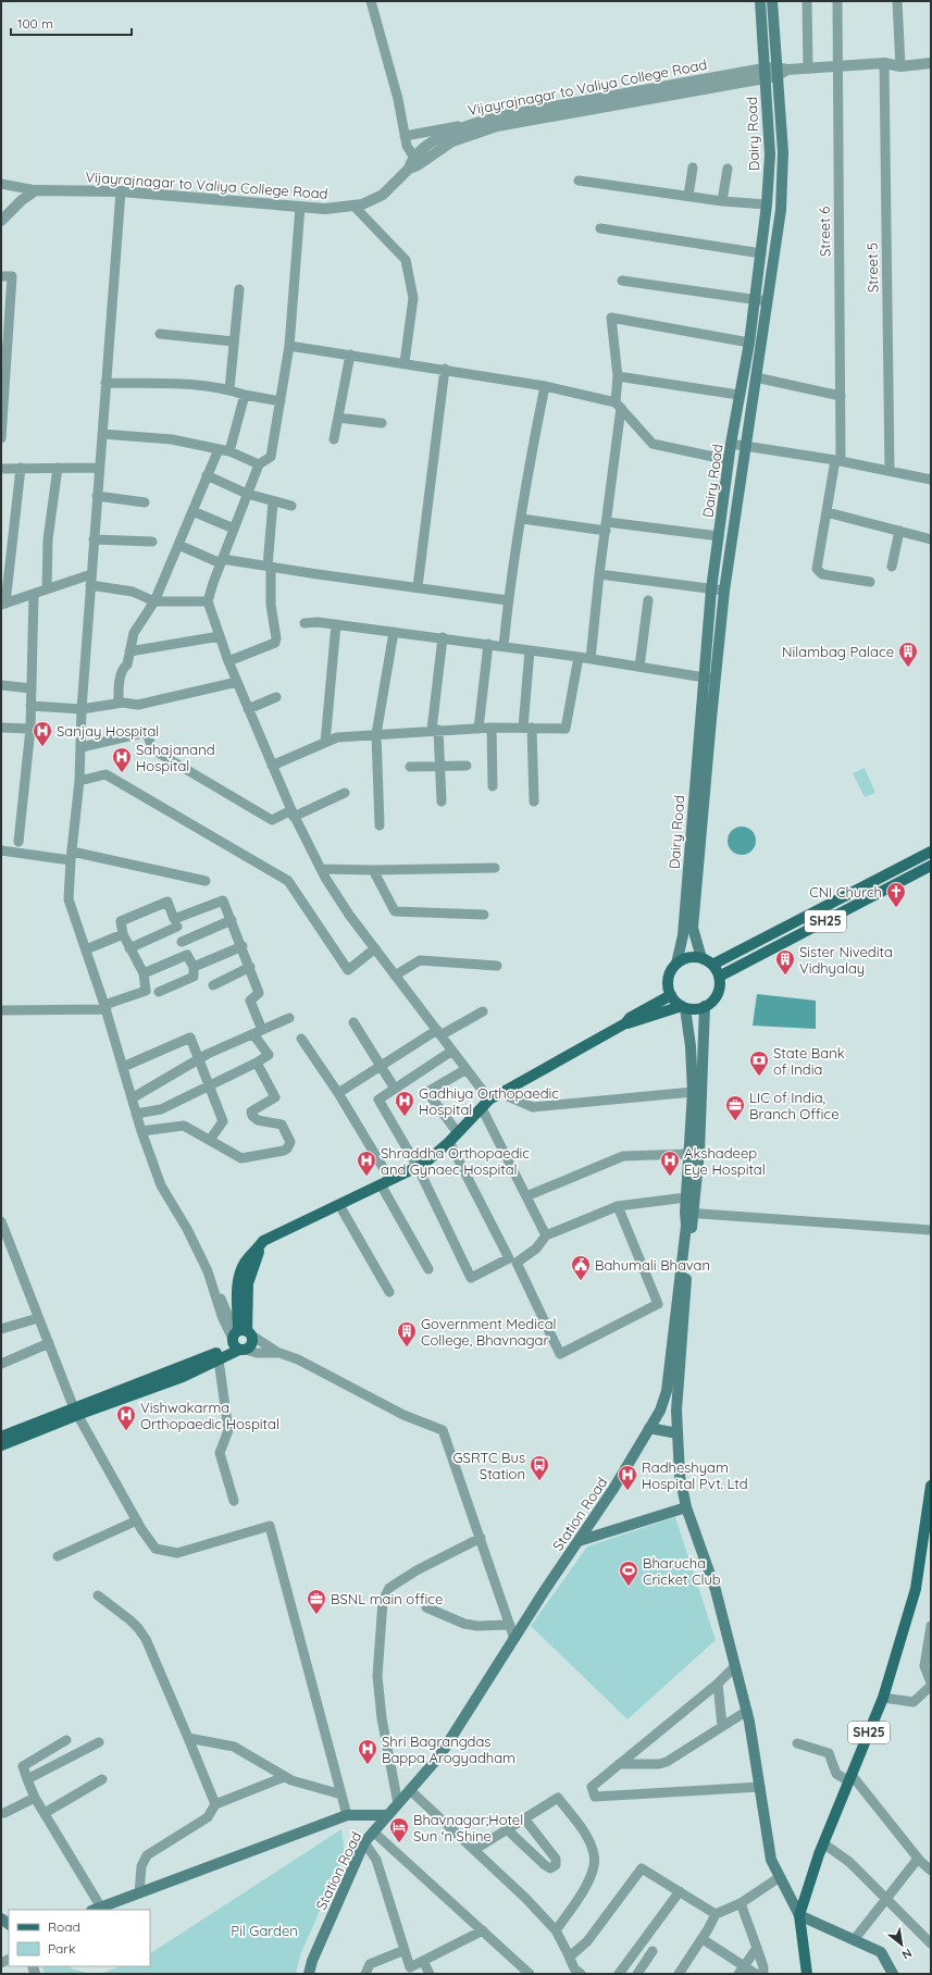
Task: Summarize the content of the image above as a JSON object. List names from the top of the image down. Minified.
{"streets":{"main road":["Dairy Road","SH25","Station Road"],"street":["Vijayrajnagar to Valiya College Road","Street 6","Street 5"]},"crossings":[["Vijayrajnagar to Valiya College Road","Dairy Road"],["Vijayrajnagar to Valiya College Road","Street 6"],["Vijayrajnagar to Valiya College Road","Street 5"],["Dairy Road","SH25"],["Dairy Road","Station Road"],["SH25","Station Road"]],"parks":["Pil Garden"],"places":{"building":["Nilambag Palace","Sister Nivedita Vidhyalay","Government Medical College, Bhavnagar"],"hospital":["Sanjay Hospital","Sahajanand Hospital","Gadhiya Orthopaedic Hospital","Shraddha Orthopaedic and Gynaec Hospital","Akshadeep Eye Hospital","Vishwakarma Orthopaedic Hospital","Radheshyam Hospital Pvt. Ltd","Shri Bagrangdas Bappa Arogyadham"],"church":["CNI Church"],"bank":["State Bank of India"],"office":["LIC of India, Branch Office","BSNL main office"],"public building":["Bahumali Bhavan"],"bus stop":["GSRTC Bus Station"],"sports":["Bharucha Cricket Club"],"hotel":["Bhavnagar;Hotel Sun ‘n Shine"]},"legend":["Road","Park"],"scale_bar":"100 m","north":"bottom right"}
